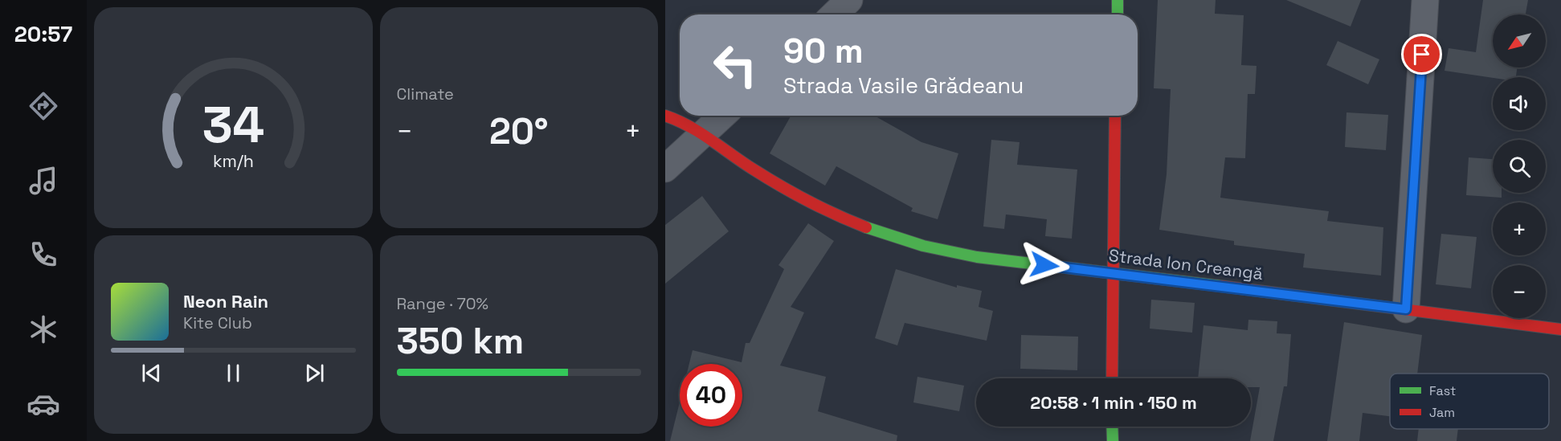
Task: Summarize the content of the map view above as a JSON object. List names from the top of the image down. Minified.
{"streets":{"street":["Strada Ion Creangă"]},"legend":["Fast","Jam"],"north":"bottom left","page":{"tabs":"20:57","tile":["Climate",["Range · 70%","350 km"]],"map_buttons":["+","−"],"turn":["90 m","Strada Vasile Grădeanu"],"heat":["−","20°","+"],"song":["Neon Rain","Kite Club"],"limit":"40","trip":"20:58 · 1 min · 150 m","gauge":["34","km/h"]}}
